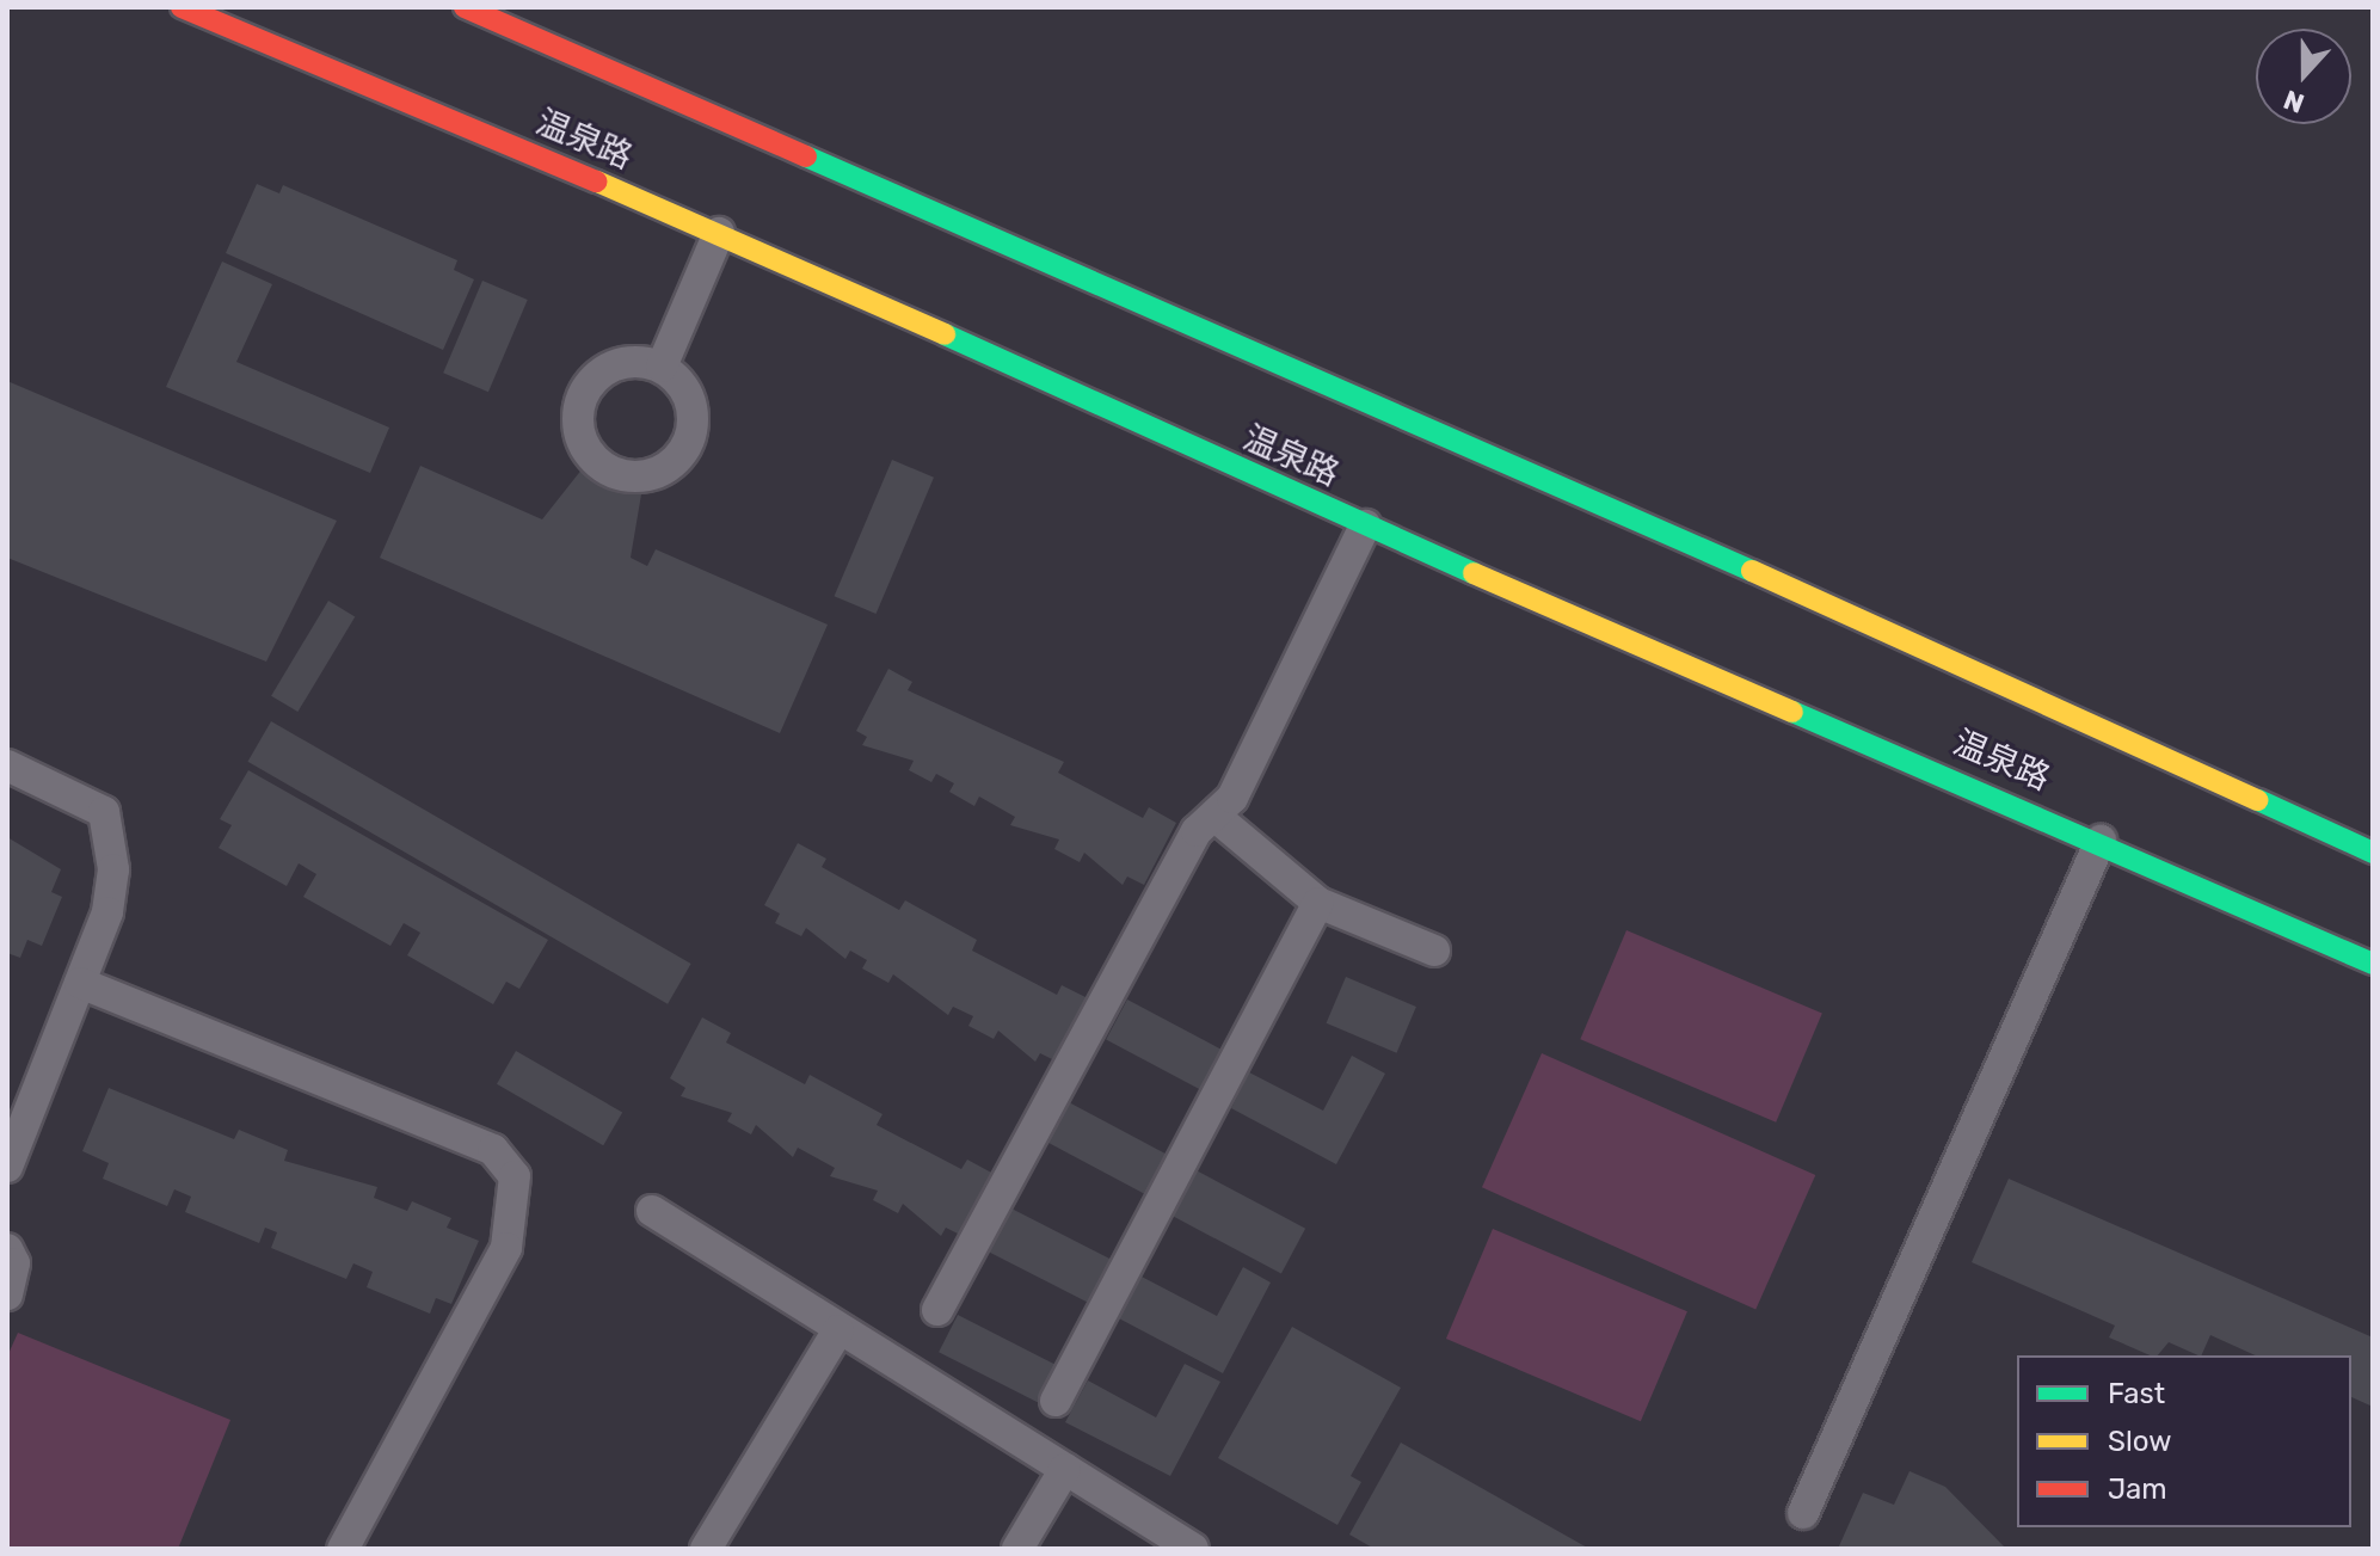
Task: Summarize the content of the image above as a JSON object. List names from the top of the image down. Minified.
{"streets":{"main road":["温泉路"]},"legend":["Fast","Slow","Jam"],"north":"bottom"}
